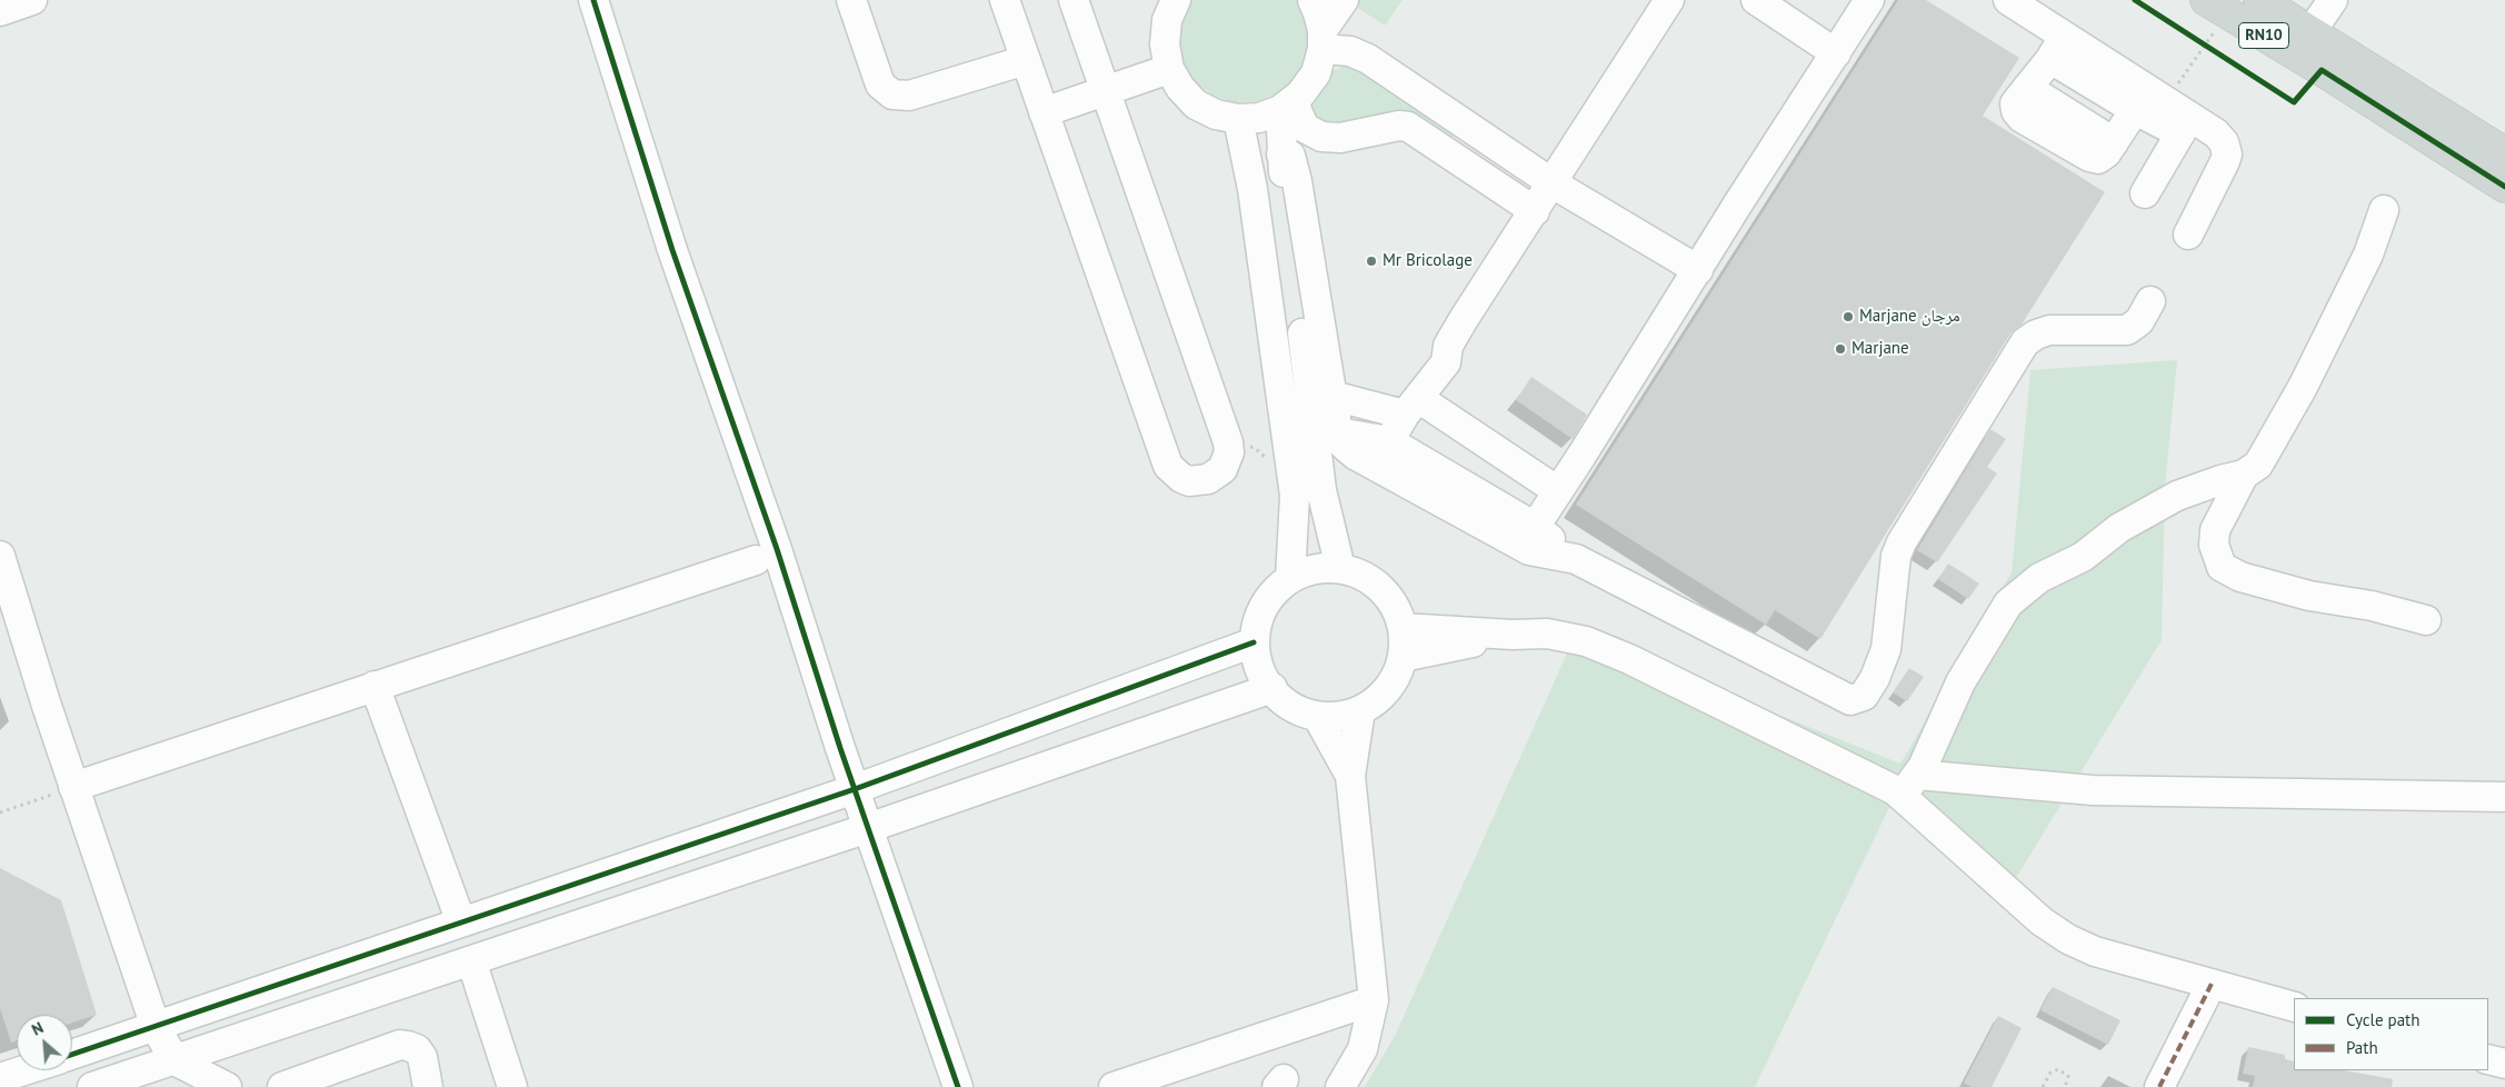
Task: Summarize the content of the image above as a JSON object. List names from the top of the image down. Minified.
{"streets":{"main road":["RN10"]},"places":["Mr Bricolage","Marjane مرجان","Marjane"],"legend":["Cycle path","Path"],"north":"top left"}
